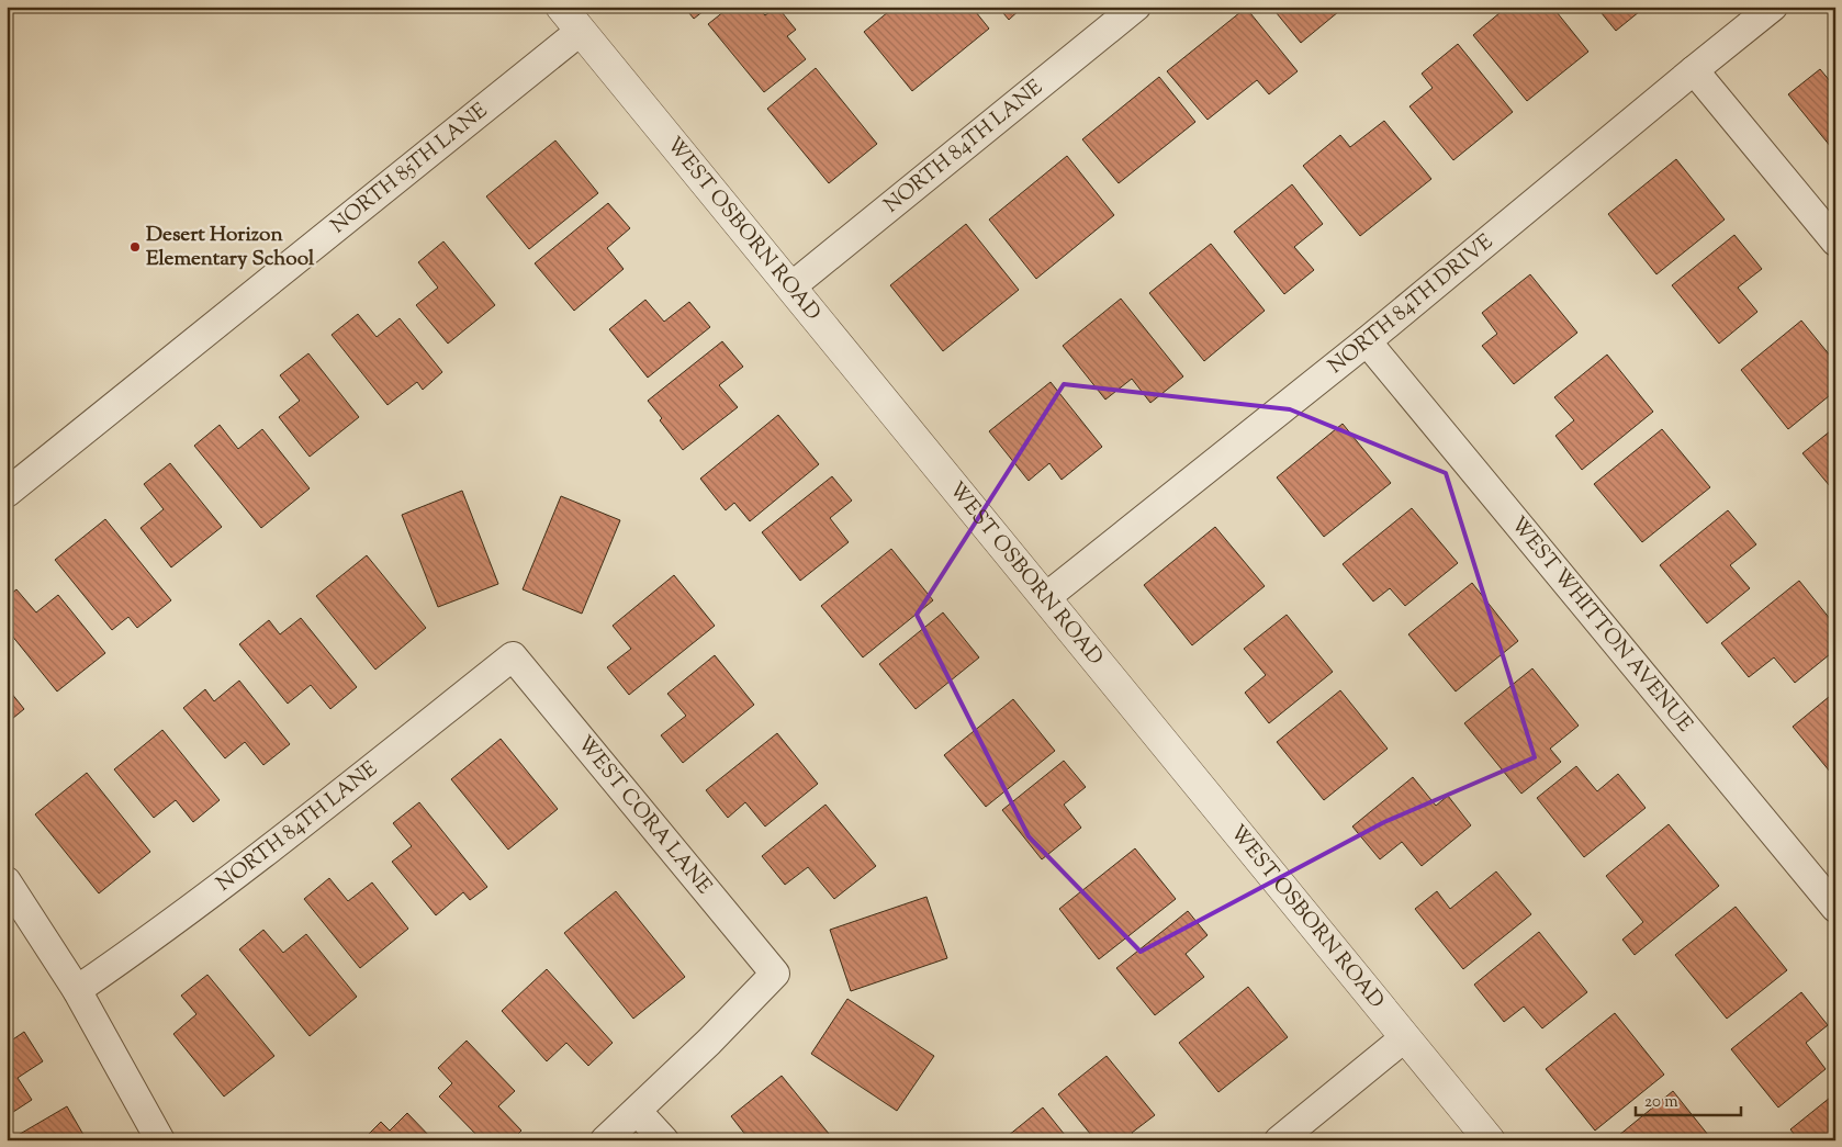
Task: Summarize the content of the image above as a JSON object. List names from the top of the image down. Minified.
{"streets":{"street":["NORTH 84TH LANE","NORTH 85TH LANE","WEST OSBORN ROAD","NORTH 84TH DRIVE","WEST WHITTON AVENUE","WEST CORA LANE"]},"crossings":[["NORTH 84TH LANE","WEST OSBORN ROAD"],["NORTH 84TH LANE","WEST CORA LANE"],["NORTH 85TH LANE","WEST OSBORN ROAD"],["WEST OSBORN ROAD","NORTH 84TH DRIVE"],["NORTH 84TH DRIVE","WEST WHITTON AVENUE"]],"places":["Desert Horizon Elementary School"],"scale_bar":"20 m"}
